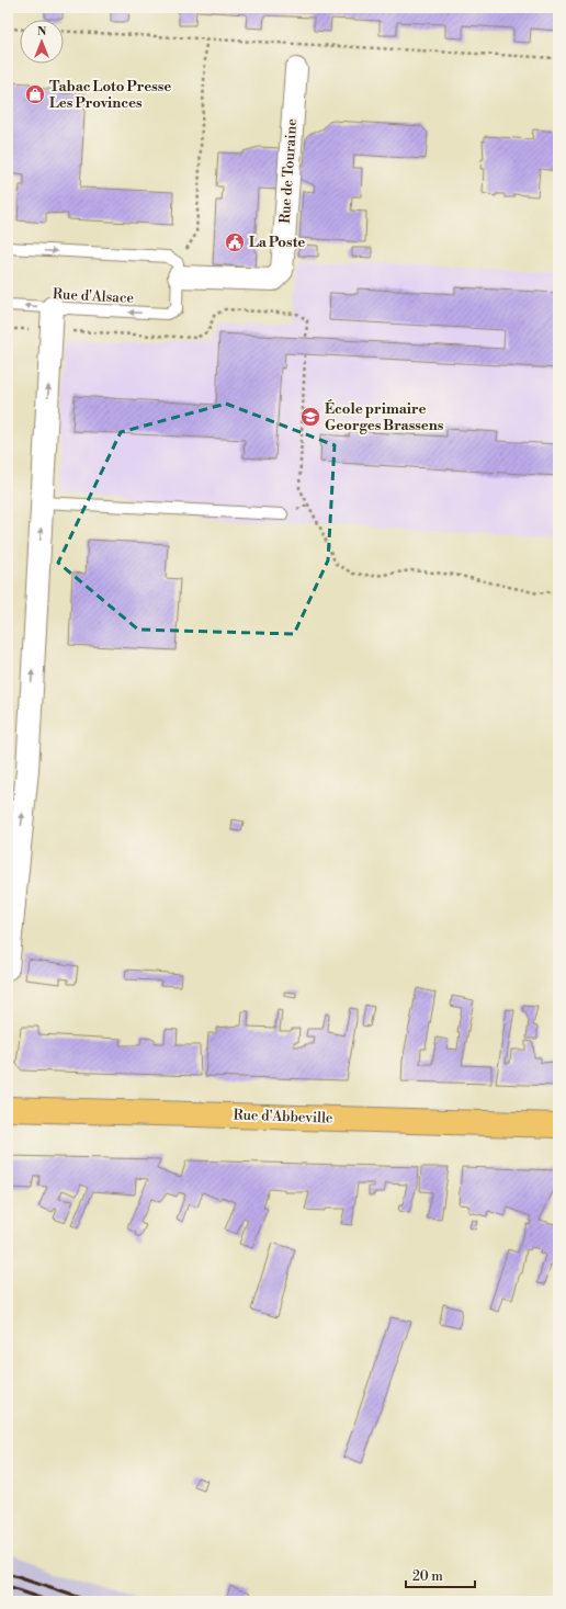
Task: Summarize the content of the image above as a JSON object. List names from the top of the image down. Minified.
{"streets":{"main road":["Rue d'Abbeville"],"street":["Rue de Touraine"],"lane":["Rue d'Alsace"]},"crossings":[["Rue de Touraine","Rue d'Alsace"]],"places":{"shop":["Tabac Loto Presse Les Provinces"],"public building":["La Poste"],"school or university":["École primaire Georges Brassens"]},"scale_bar":"20 m","north":"top"}
